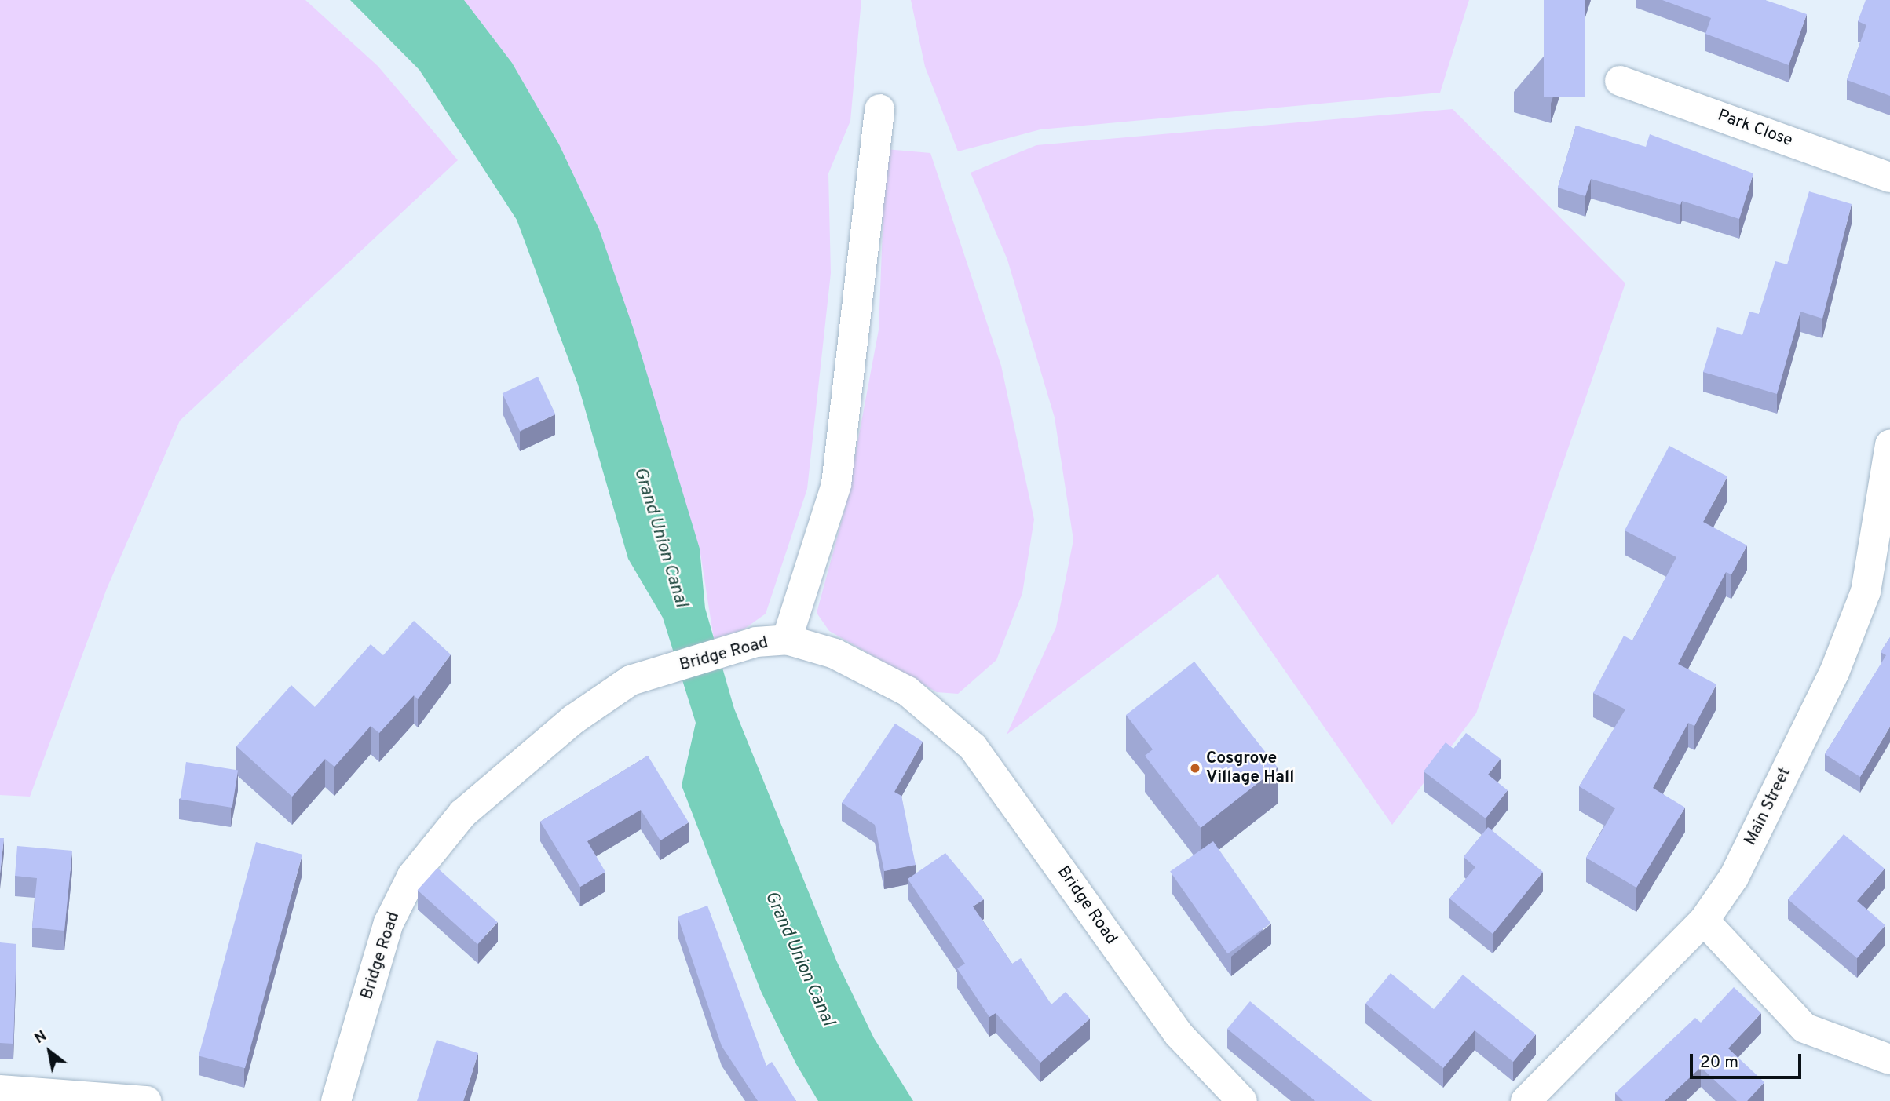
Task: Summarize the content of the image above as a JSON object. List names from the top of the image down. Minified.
{"streets":{"street":["Park Close","Bridge Road","Main Street"]},"water":["Grand Union Canal"],"places":["Cosgrove Village Hall"],"scale_bar":"20 m","north":"top left"}
